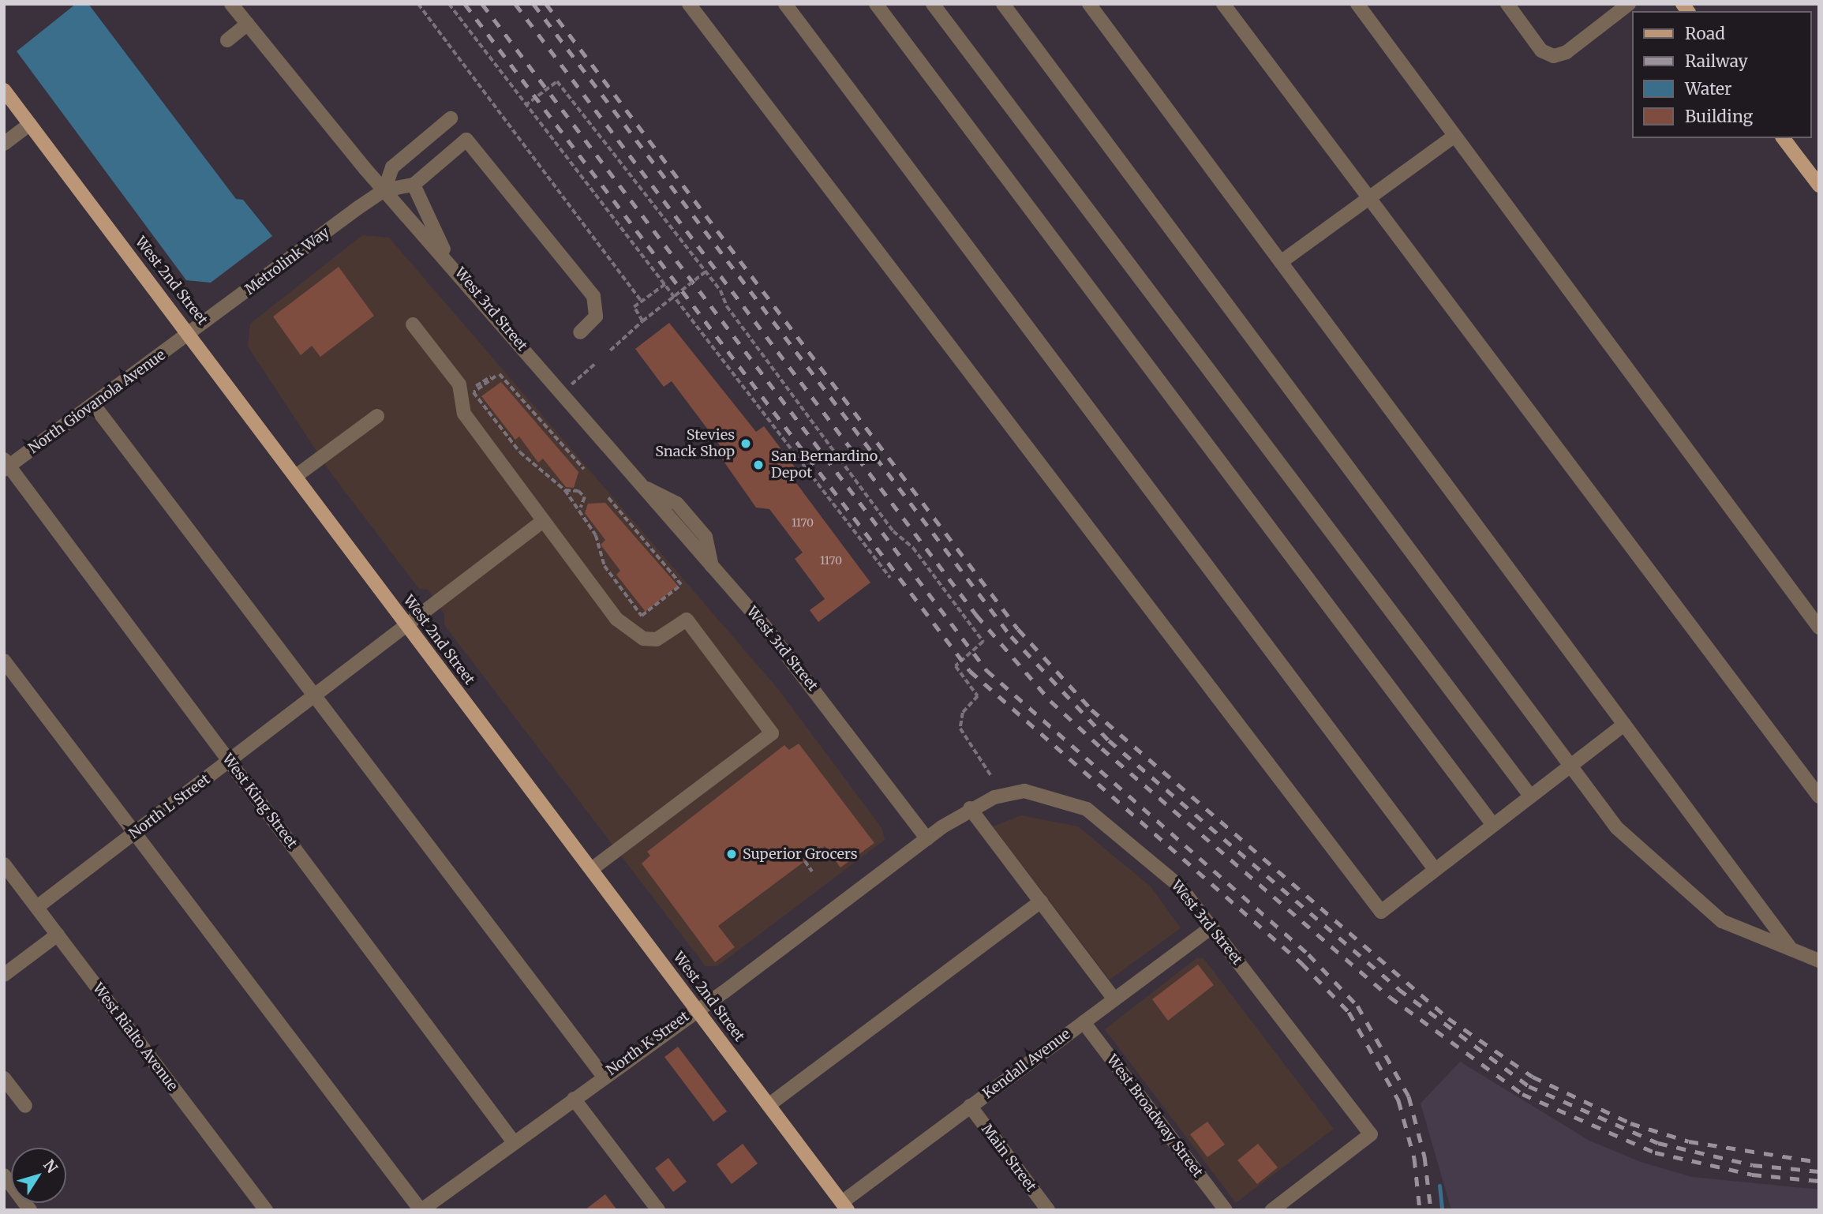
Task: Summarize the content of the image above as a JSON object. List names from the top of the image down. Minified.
{"streets":{"main road":["West 2nd Street"],"street":["Metrolink Way","West 3rd Street","North Giovanola Avenue","West King Street","North L Street","West Rialto Avenue","North K Street","Kendall Avenue","West Broadway Street","Main Street"]},"crossings":[["Metrolink Way","West 2nd Street"],["Metrolink Way","West 3rd Street"],["Metrolink Way","North Giovanola Avenue"],["West 2nd Street","North Giovanola Avenue"],["West 2nd Street","North L Street"],["West 2nd Street","North K Street"],["West 2nd Street","Kendall Avenue"],["West 3rd Street","North K Street"],["West 3rd Street","Kendall Avenue"],["North Giovanola Avenue","West King Street"],["West King Street","North L Street"],["West King Street","North K Street"],["North L Street","West Rialto Avenue"],["Kendall Avenue","West Broadway Street"],["Kendall Avenue","Main Street"]],"places":["Stevies Snack Shop","San Bernardino Depot","Superior Grocers"],"house_numbers":["1170","1170"],"legend":["Road","Railway","Water","Building"],"north":"top right"}
